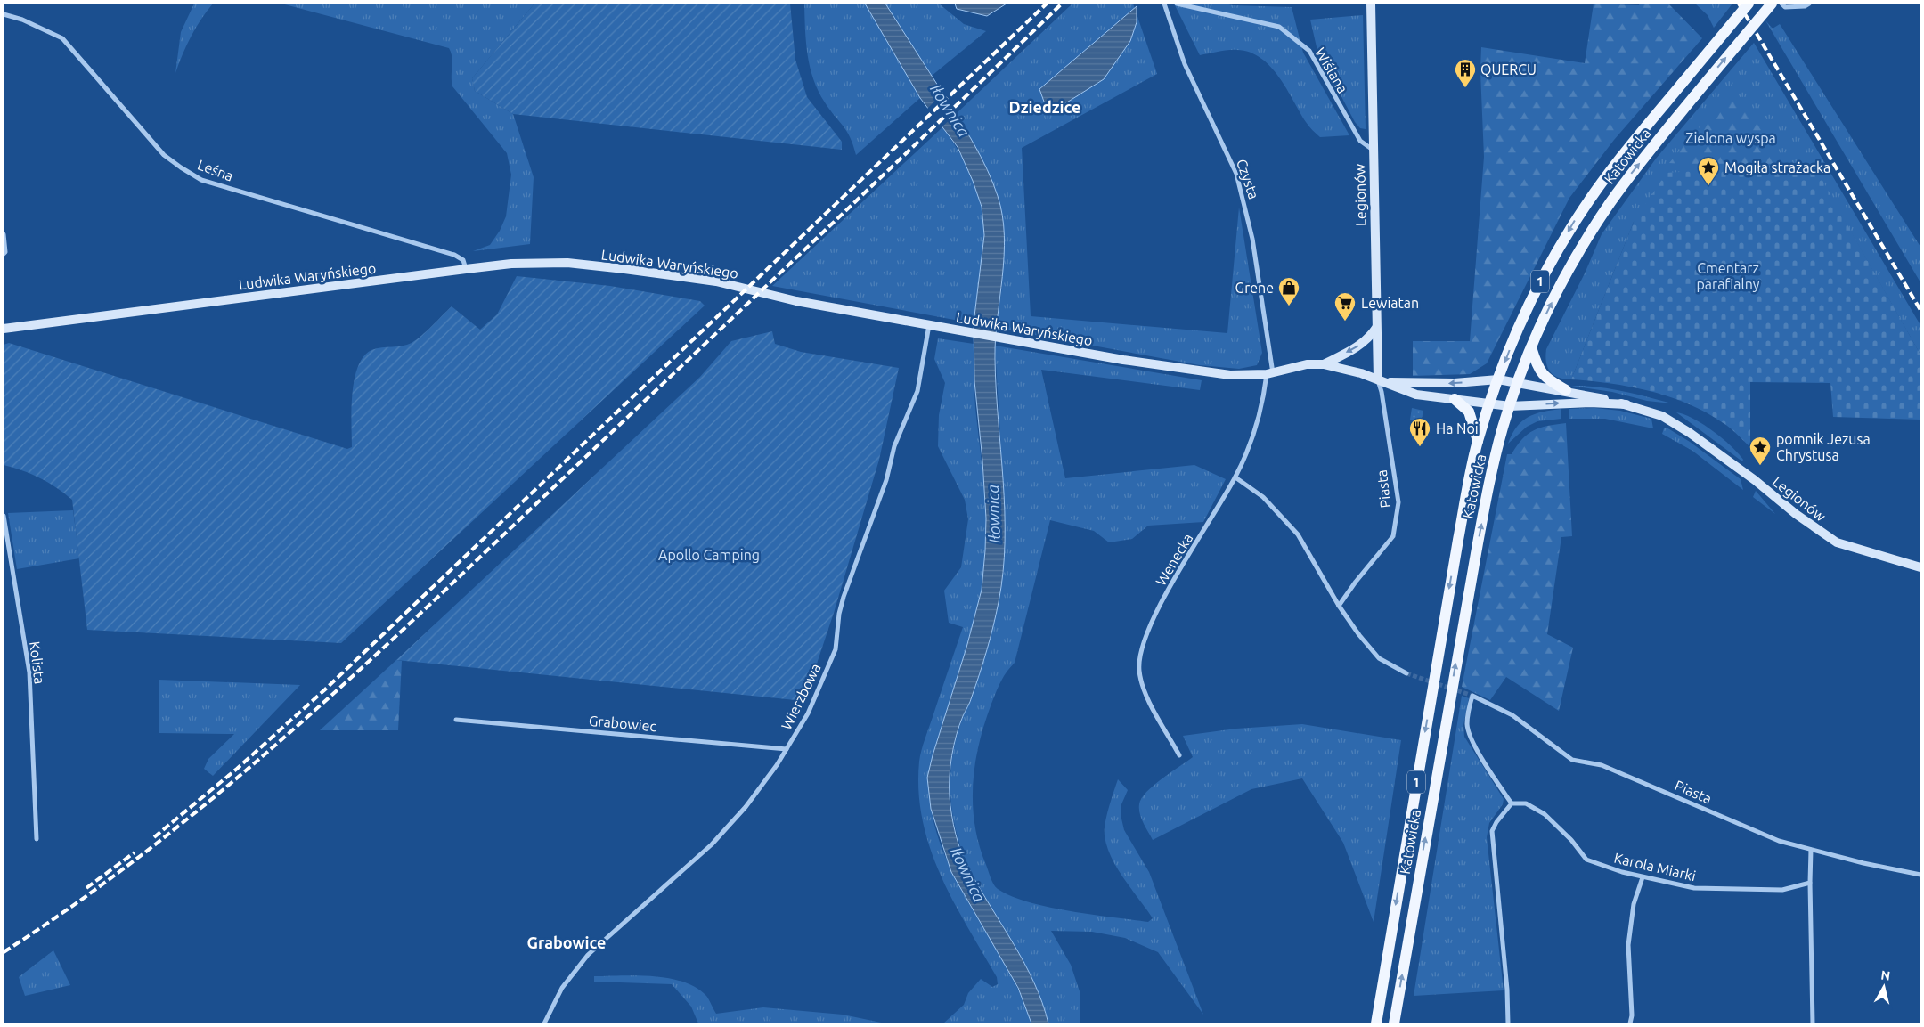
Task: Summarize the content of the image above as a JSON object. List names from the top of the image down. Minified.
{"streets":{"main road":["Katowicka","1"],"street":["Wiślana","Leśna","Czysta","Legionów","Ludwika Waryńskiego","Piasta","Wenecka","Kolista","Wierzbowa","Grabowiec","Karola Miarki"]},"crossings":[["Wiślana","Legionów"],["Katowicka","Legionów"],["Leśna","Ludwika Waryńskiego"],["Czysta","Ludwika Waryńskiego"],["Czysta","Wenecka"],["Legionów","Ludwika Waryńskiego"],["Legionów","Piasta"],["Ludwika Waryńskiego","Piasta"],["Ludwika Waryńskiego","Wenecka"],["Ludwika Waryńskiego","Wierzbowa"],["Piasta","Karola Miarki"],["Wierzbowa","Grabowiec"]],"districts":["Dziedzice","Grabowice"],"water":["Iłownica"],"parks":["Zielona wyspa","Cmentarz parafialny","Apollo Camping"],"places":{"building":["QUERCU"],"place":["Mogiła strażacka","pomnik Jezusa Chrystusa"],"shop":["Grene"],"supermarket":["Lewiatan"],"restaurant":["Ha Noi"]},"north":"top"}
